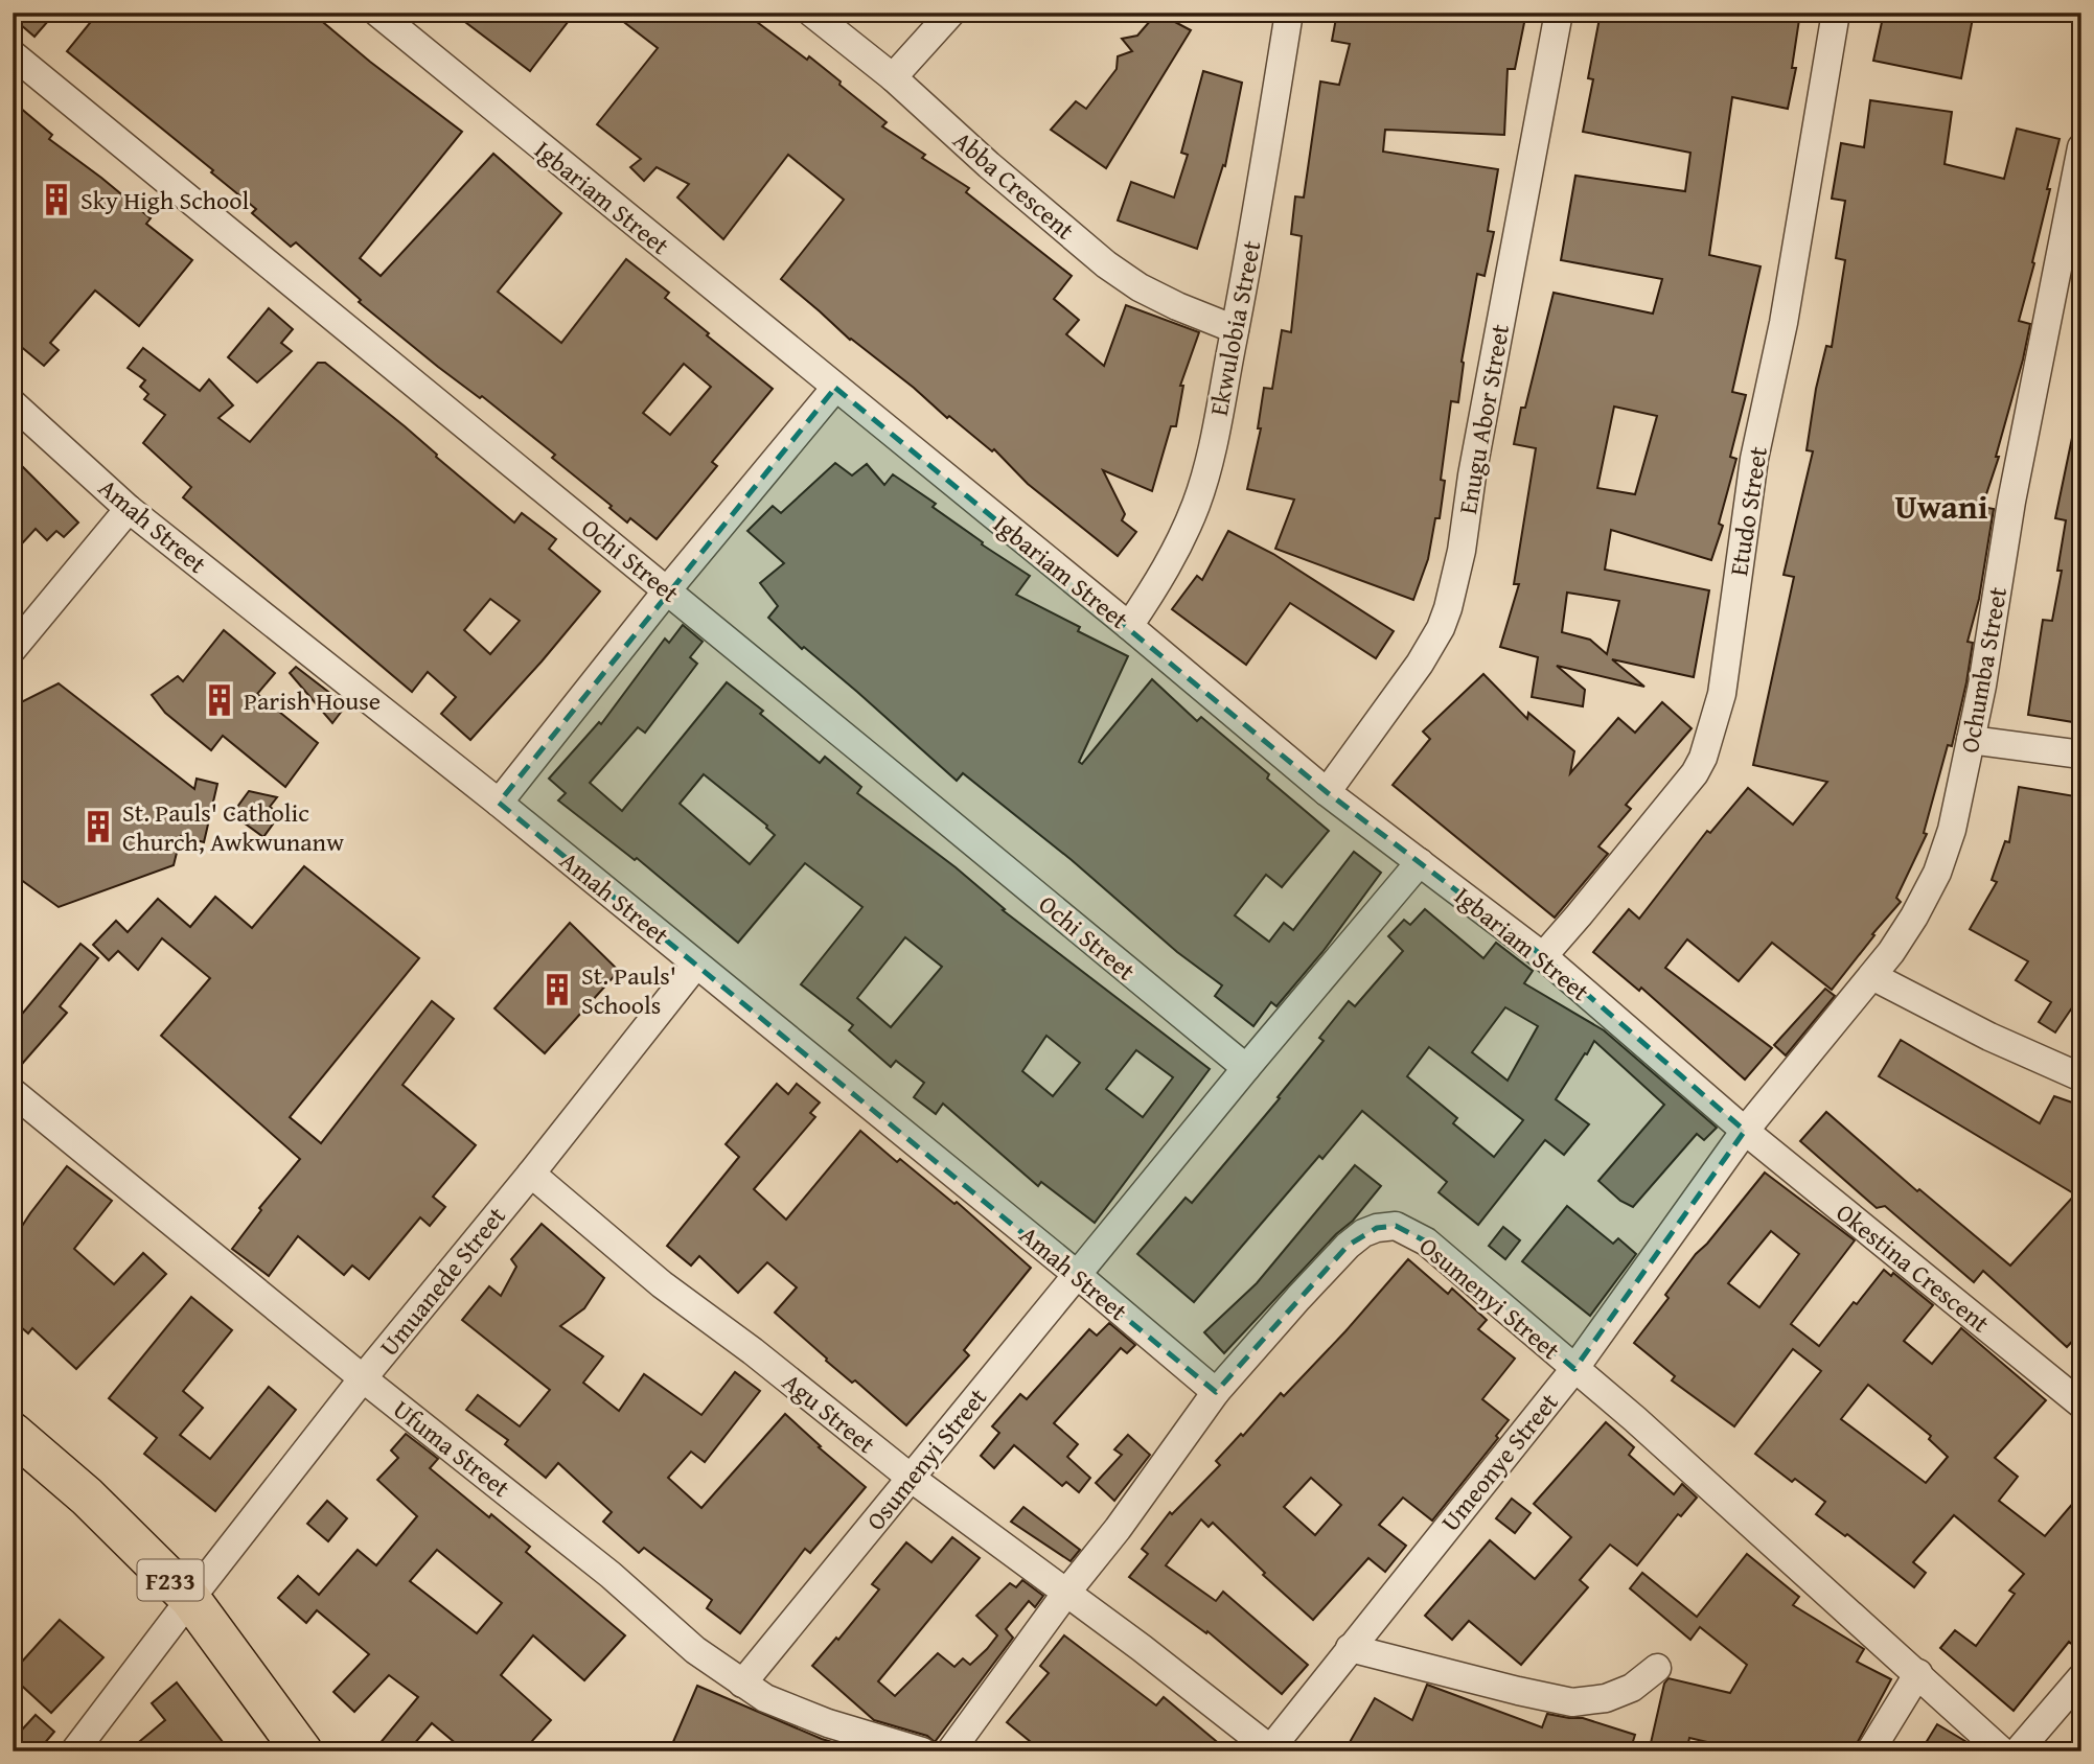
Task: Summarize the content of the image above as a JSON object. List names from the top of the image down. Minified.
{"streets":{"main road":["F233"],"street":["Abba Crescent","Igbariam Street","Ekwulobia Street","Enugu Abor Street","Etudo Street","Amah Street","Ochi Street","Ochumba Street","Okestina Crescent","Umuanede Street","Osumenyi Street","Agu Street","Ufuma Street","Umeonye Street"]},"crossings":[["Abba Crescent","Ekwulobia Street"],["Igbariam Street","Ekwulobia Street"],["Igbariam Street","Enugu Abor Street"],["Igbariam Street","Etudo Street"],["Igbariam Street","Ochumba Street"],["Igbariam Street","Okestina Crescent"],["Igbariam Street","Osumenyi Street"],["Igbariam Street","Umeonye Street"],["Amah Street","Umuanede Street"],["Amah Street","Osumenyi Street"],["Ochi Street","Osumenyi Street"],["Ochumba Street","Okestina Crescent"],["Ochumba Street","Umeonye Street"],["Okestina Crescent","Umeonye Street"],["Umuanede Street","Agu Street"],["Umuanede Street","Ufuma Street"],["Umuanede Street","F233"],["Osumenyi Street","Agu Street"],["Osumenyi Street","Ufuma Street"],["Osumenyi Street","Umeonye Street"],["Agu Street","Umeonye Street"]],"districts":["Uwani"],"places":{"building":["Sky High School","Parish House","St. Pauls' Catholic Church, Awkwunanw","St. Pauls' Schools"]}}
